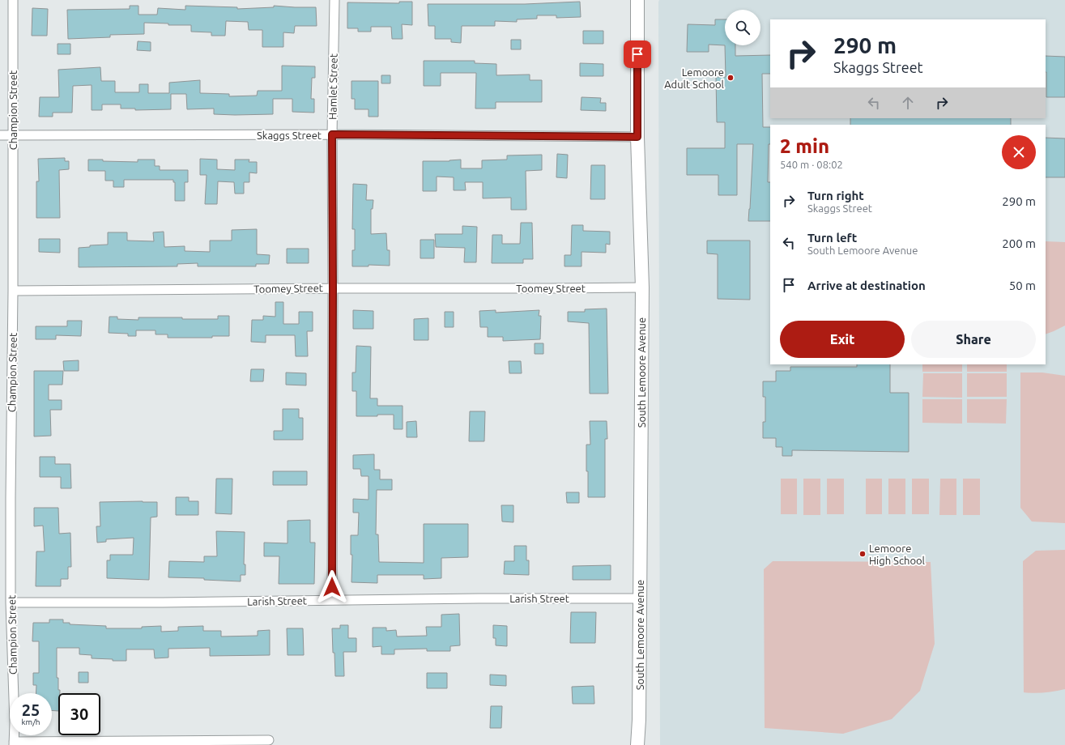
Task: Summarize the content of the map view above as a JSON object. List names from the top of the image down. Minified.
{"streets":{"main road":["South Lemoore Avenue"],"street":["Hamlet Street","Champion Street","Skaggs Street","Toomey Street","Larish Street"]},"crossings":[["Hamlet Street","Skaggs Street"],["Hamlet Street","Toomey Street"],["Hamlet Street","Larish Street"],["Champion Street","Skaggs Street"],["Champion Street","Toomey Street"],["Champion Street","Larish Street"],["Skaggs Street","South Lemoore Avenue"],["Toomey Street","South Lemoore Avenue"],["South Lemoore Avenue","Larish Street"]],"places":["Lemoore Adult School","Lemoore High School"],"page":{"turn":["290 m","Skaggs Street"],"heading":["2 min","540 m · 08:02"],"list":[{"name":"Turn right","note":"Skaggs Street","value":"290 m"},{"name":"Turn left","note":"South Lemoore Avenue","value":"200 m"},{"name":"Arrive at destination","value":"50 m"}],"buttons":["Exit","Share"],"speed":"25 km/h","limit":"30"}}
